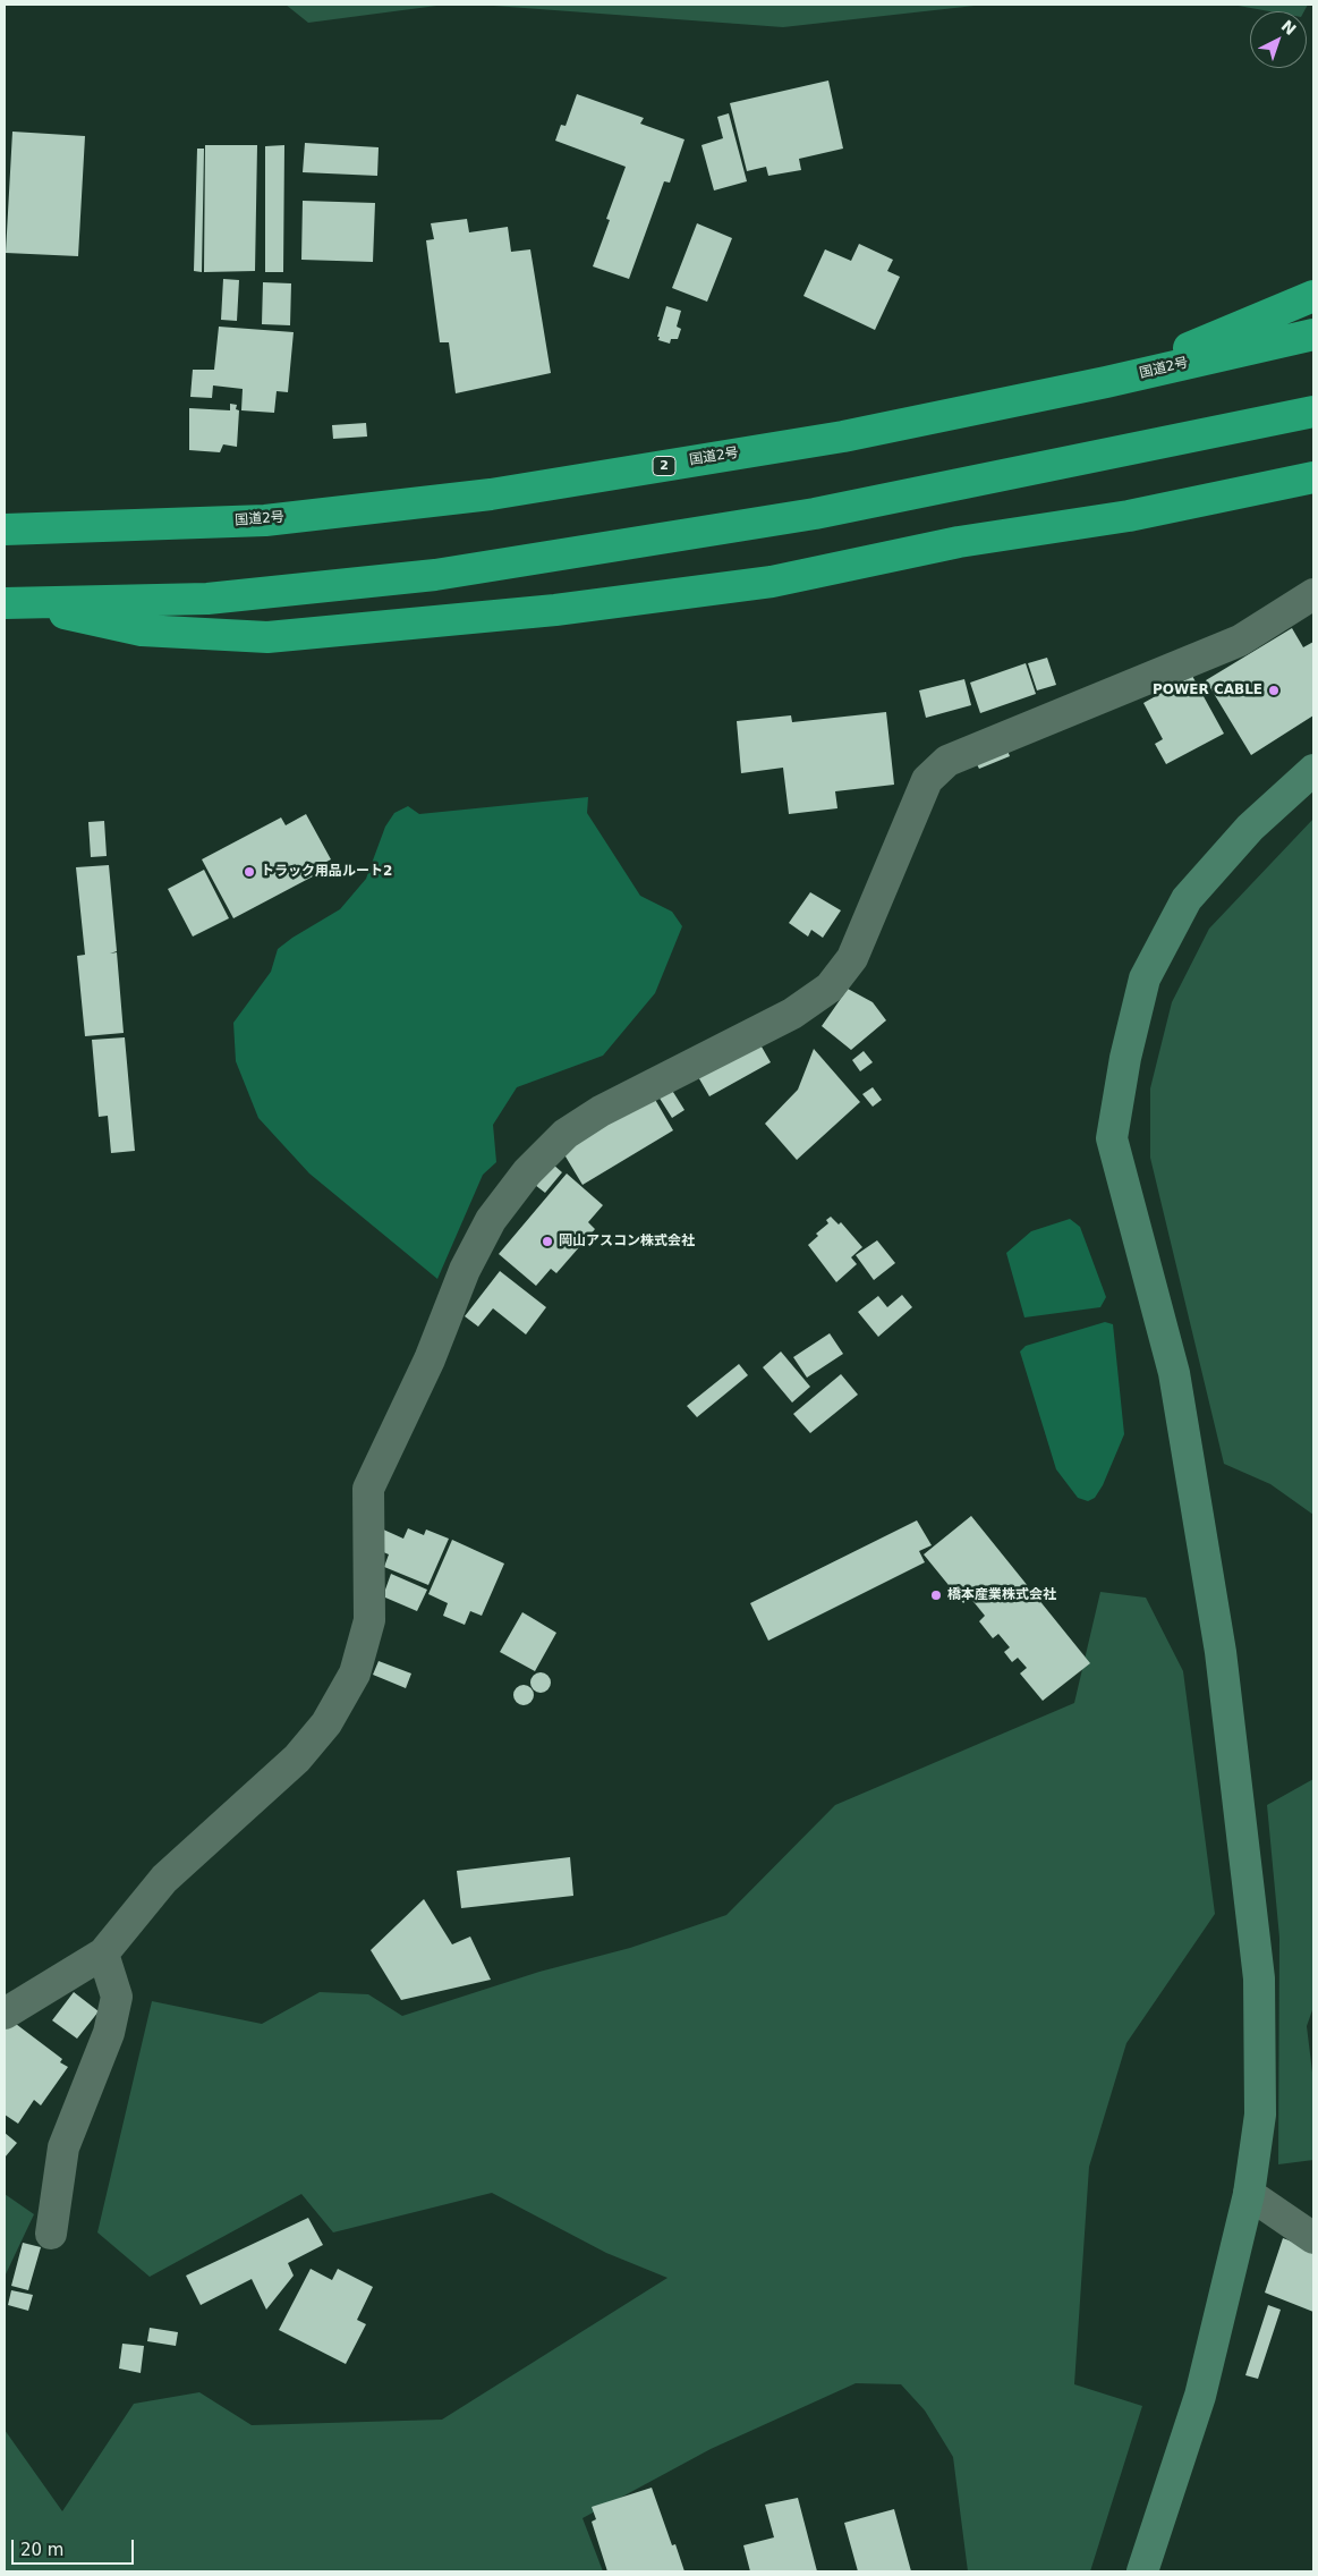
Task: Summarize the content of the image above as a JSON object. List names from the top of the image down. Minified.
{"streets":{"highway":["国道2号","2"]},"places":["POWER CABLE","トラック用品ルート2","岡山アスコン株式会社","橋本産業株式会社"],"scale_bar":"20 m","north":"top right"}
